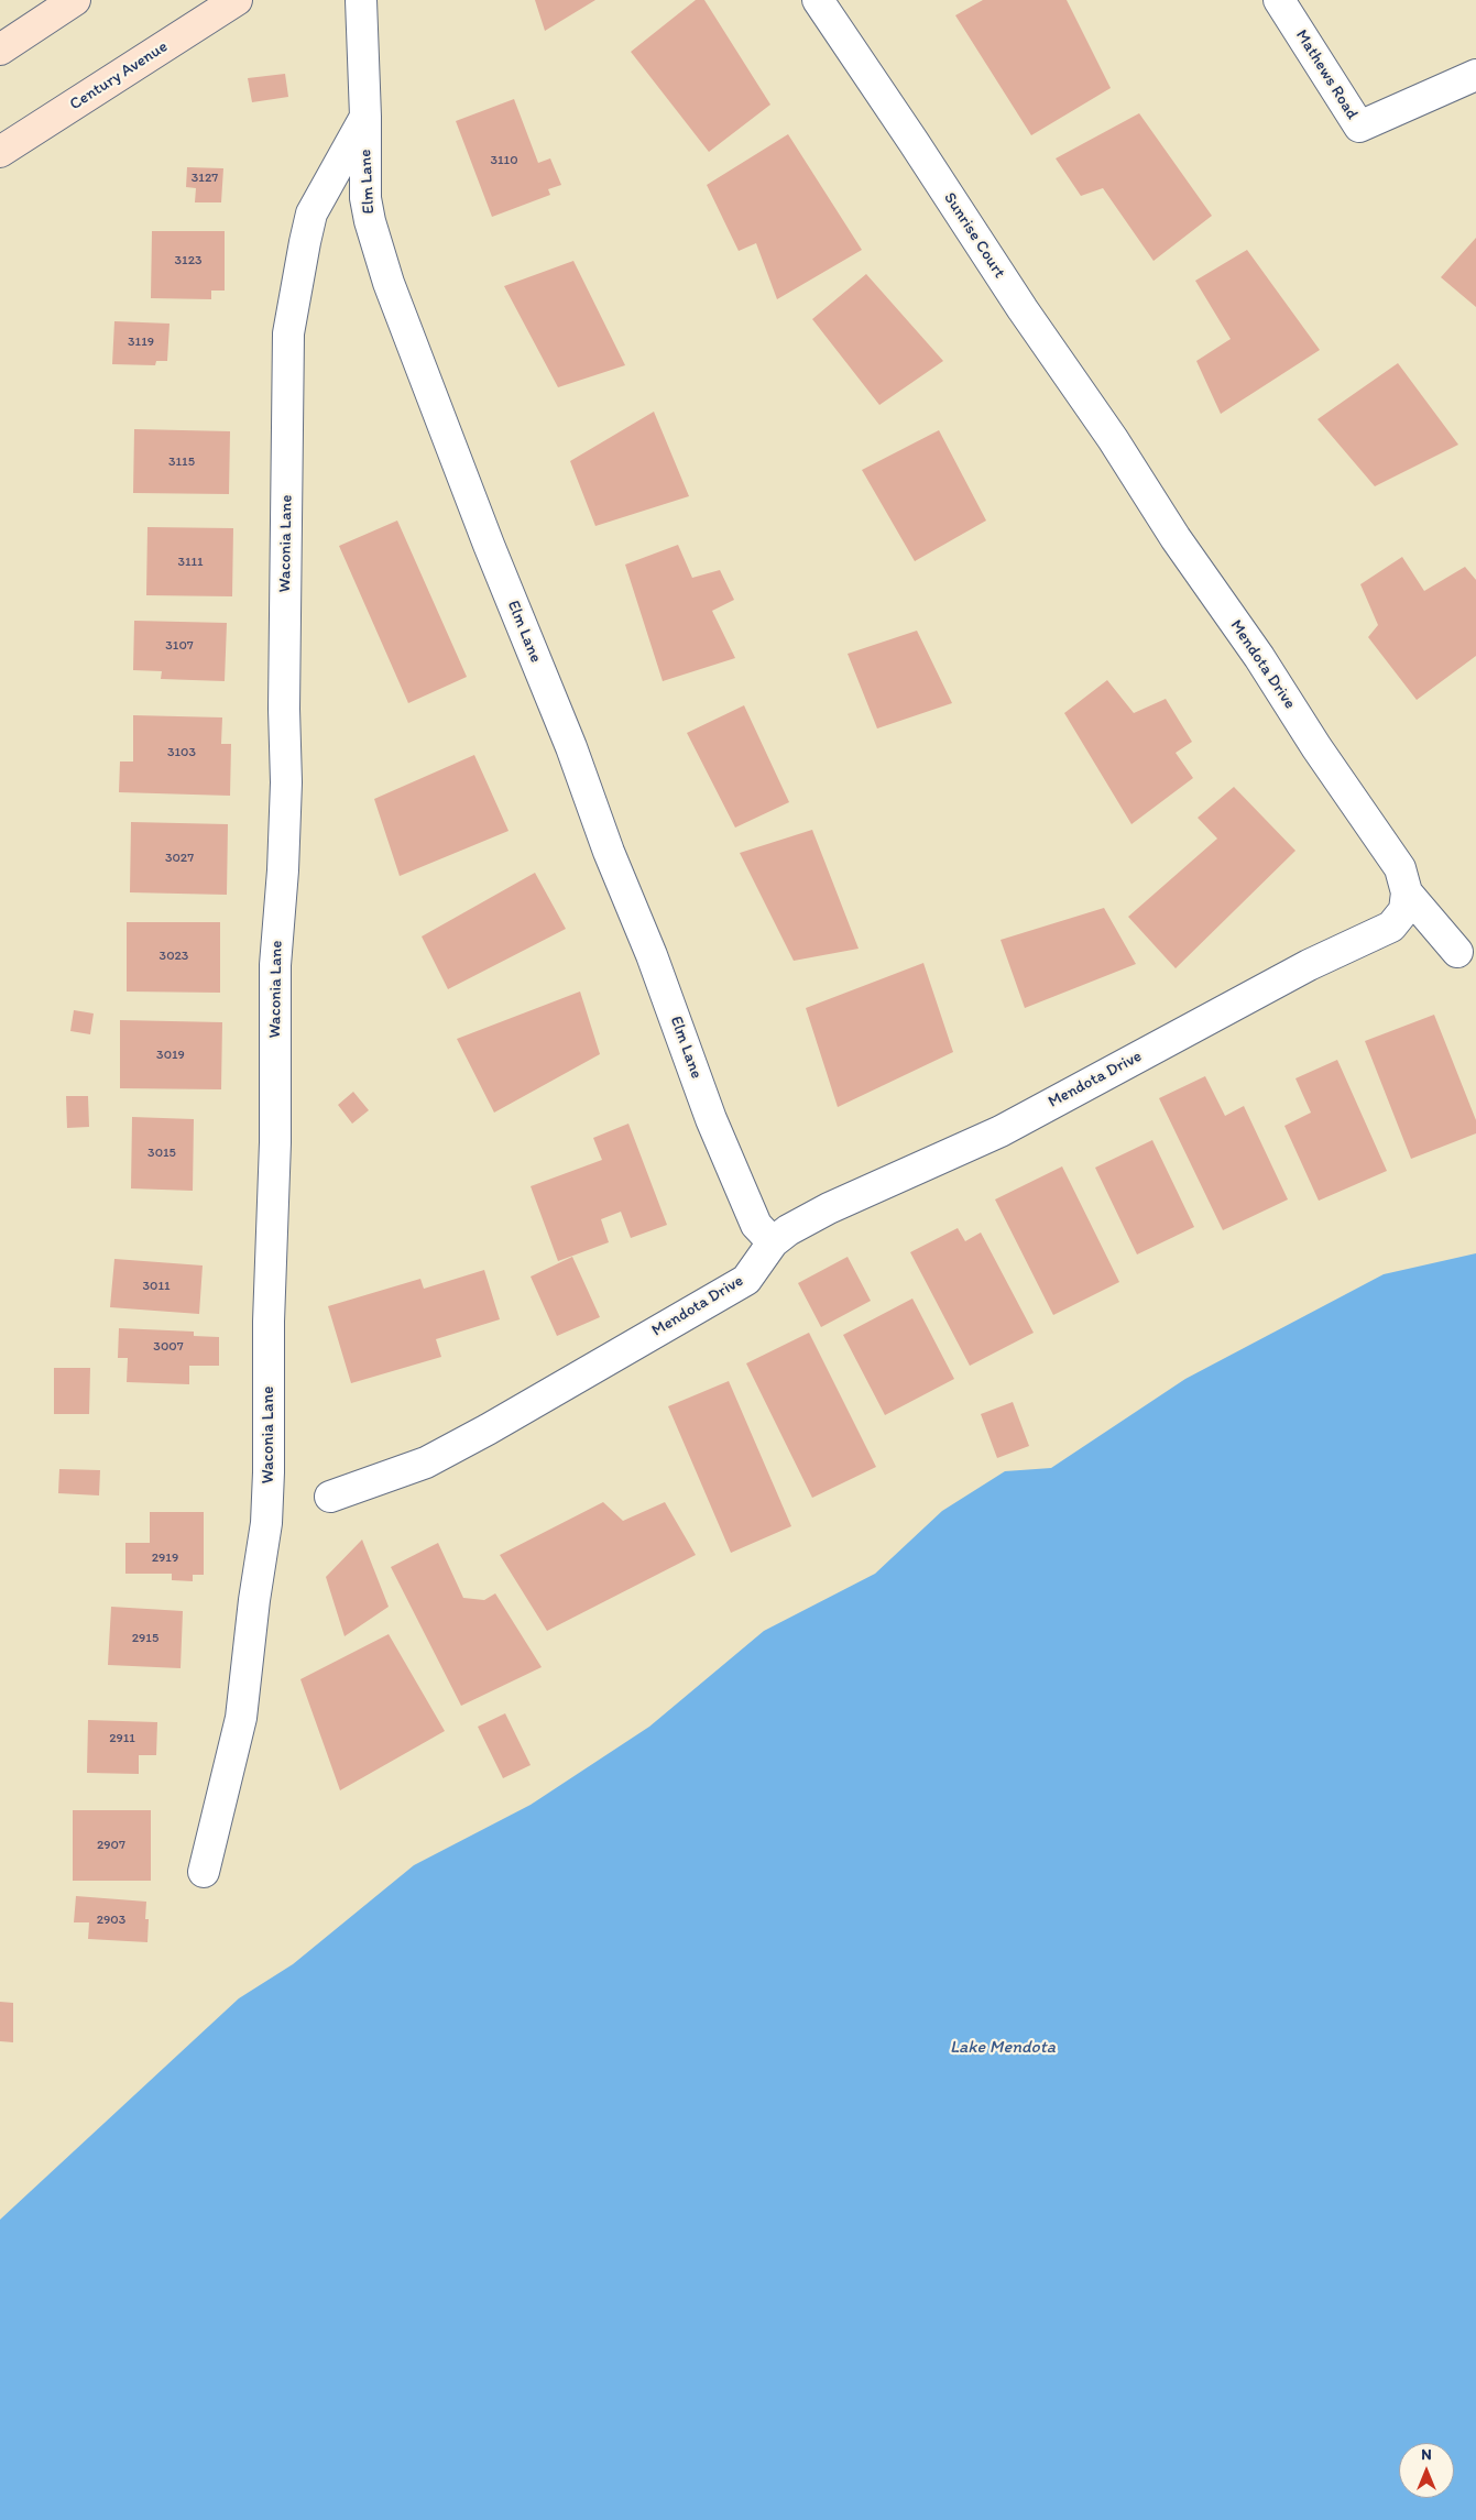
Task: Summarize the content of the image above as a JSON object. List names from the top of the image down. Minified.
{"streets":{"main road":["Century Avenue"],"street":["Mathews Road","Elm Lane","Sunrise Court","Waconia Lane","Mendota Drive"]},"crossings":[["Elm Lane","Waconia Lane"],["Elm Lane","Mendota Drive"],["Sunrise Court","Mendota Drive"]],"water":["Lake Mendota"],"house_numbers":["3110","3127","3123","3119","3115","3111","3107","3103","3027","3023","3019","3015","3011","3007","2919","2915","2911","2907","2903"],"north":"top"}
